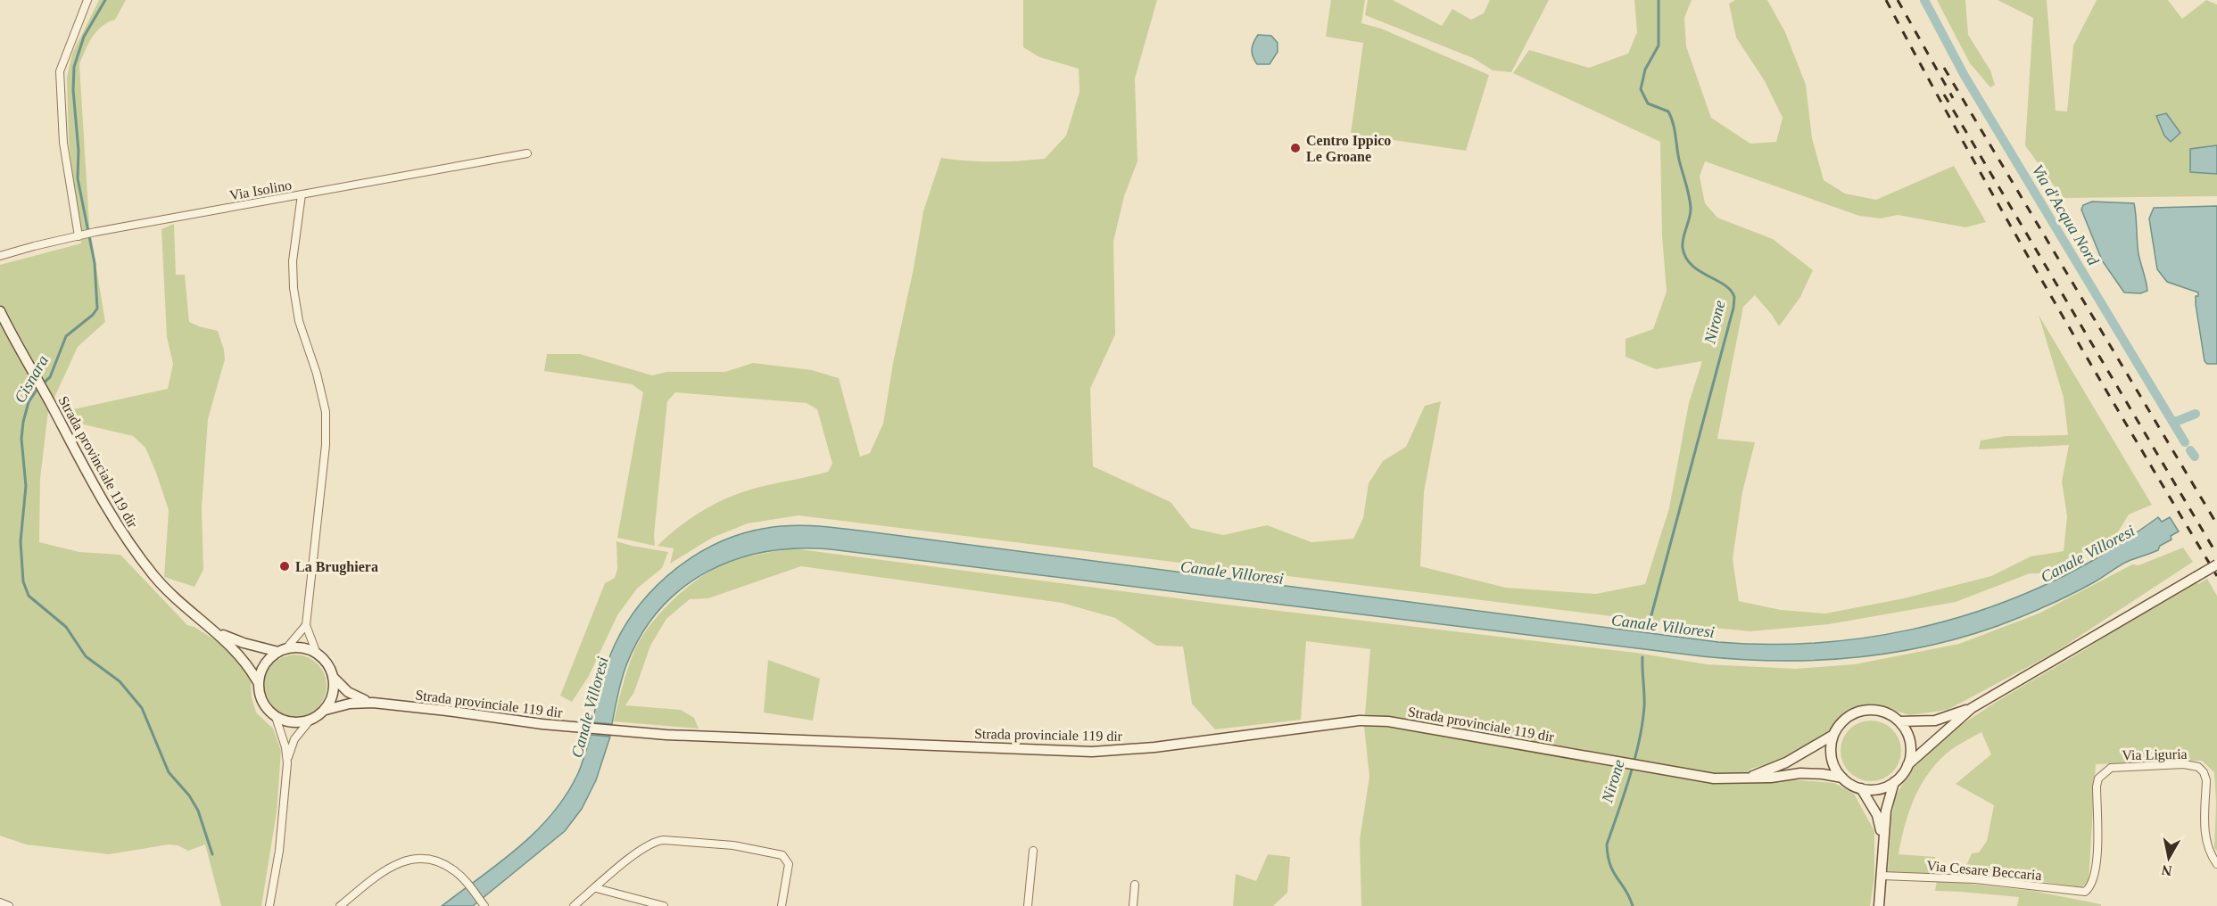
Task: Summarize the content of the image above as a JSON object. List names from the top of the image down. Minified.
{"streets":{"street":["Via Isolino","Strada provinciale 119 dir","Via Liguria","Via Cesare Beccaria"]},"crossings":[["Via Liguria","Via Cesare Beccaria"]],"water":["Via d'Acqua Nord","Nirone","Cisnara","Canale Villoresi"],"places":["Centro Ippico Le Groane","La Brughiera"],"north":"bottom"}
